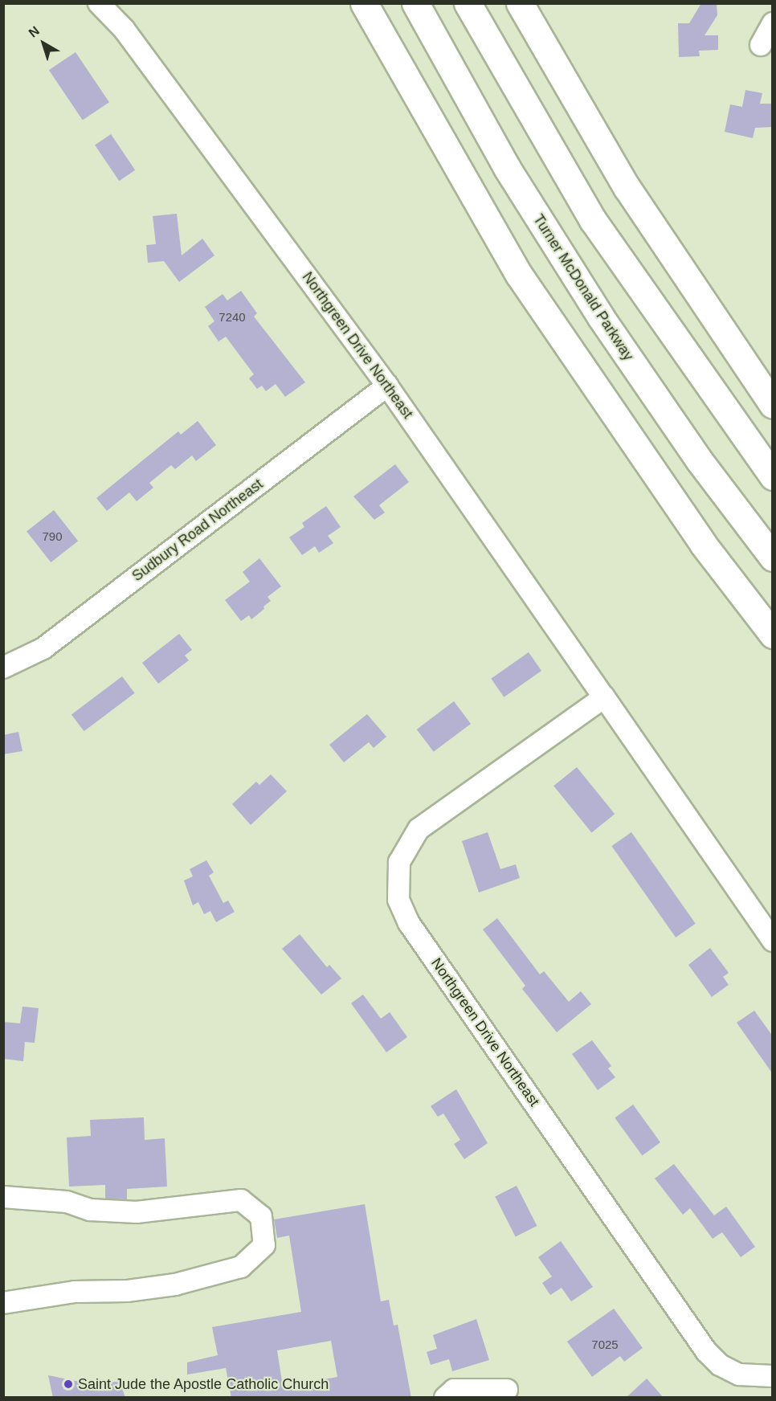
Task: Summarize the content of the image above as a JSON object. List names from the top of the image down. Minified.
{"streets":{"highway":["Turner McDonald Parkway"],"street":["Northgreen Drive Northeast","Sudbury Road Northeast"]},"crossings":[["Northgreen Drive Northeast","Sudbury Road Northeast"]],"places":["Saint Jude the Apostle Catholic Church"],"house_numbers":["7240","790","7025"],"north":"top left"}
